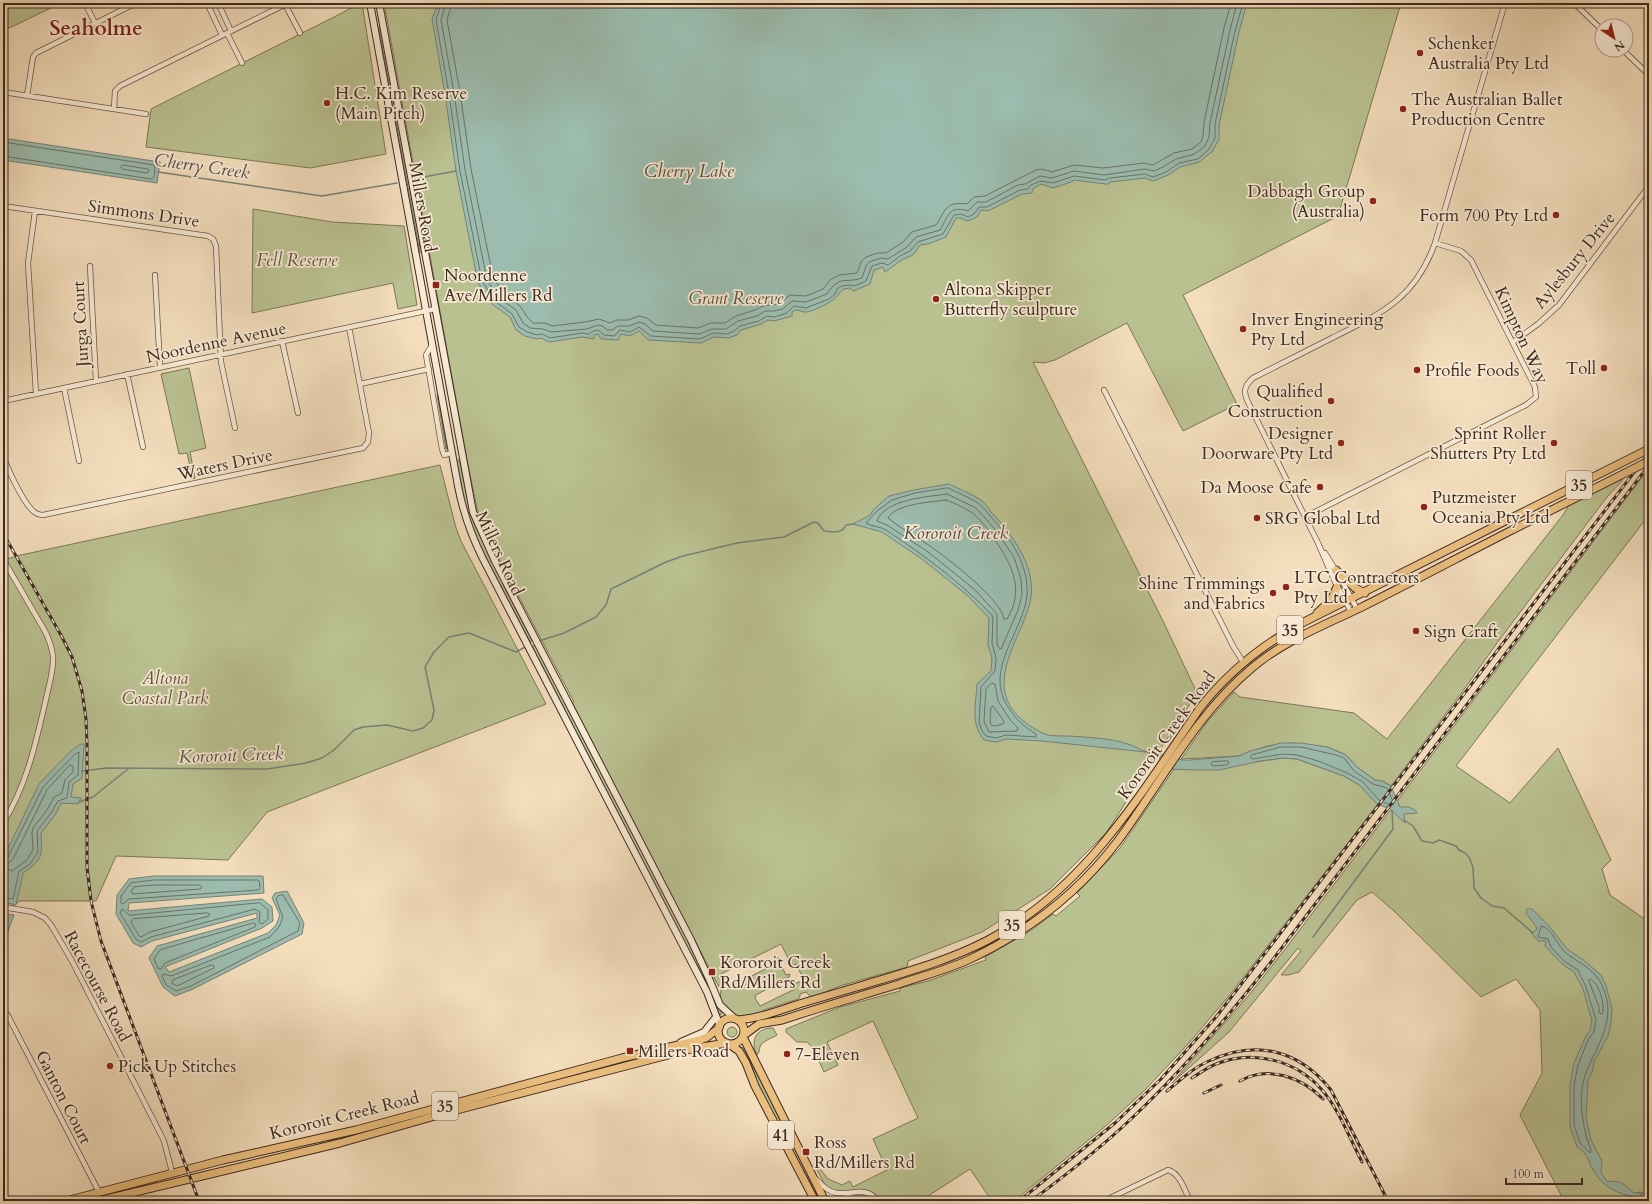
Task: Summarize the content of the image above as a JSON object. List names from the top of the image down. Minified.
{"streets":{"main road":["Millers Road","35","Kororoit Creek Road","41"],"street":["Simmons Drive","Aylesbury Drive","Jurga Court","Kimpton Way","Noordenne Avenue","Waters Drive","Racecourse Road","Ganton Court"]},"crossings":[["Millers Road","Noordenne Avenue"],["Millers Road","35"],["Millers Road","Kororoit Creek Road"],["Millers Road","41"],["Simmons Drive","Noordenne Avenue"],["Aylesbury Drive","Kimpton Way"],["Jurga Court","Noordenne Avenue"],["Noordenne Avenue","Waters Drive"],["35","Kororoit Creek Road"],["35","41"],["Kororoit Creek Road","Racecourse Road"],["Kororoit Creek Road","Ganton Court"],["Kororoit Creek Road","41"]],"districts":["Seaholme"],"water":["Cherry Creek","Cherry Lake","Kororoit Creek"],"parks":["Fell Reserve","Grant Reserve","Altona Coastal Park"],"places":{"other":["Schenker Australia Pty Ltd","H.C. Kim Reserve (Main Pitch)","The Australian Ballet Production Centre","Dabbagh Group (Australia)","Form 700 Pty Ltd","Altona Skipper Butterfly sculpture","Inver Engineering Pty Ltd","Toll","Profile Foods","Qualified Construction","Designer Doorware Pty Ltd","Sprint Roller Shutters Pty Ltd","Da Moose Cafe","Putzmeister Oceania Pty Ltd","SRG Global Ltd","LTC Contractors Pty Ltd","Shine Trimmings and Fabrics","Sign Craft","7-Eleven","Pick Up Stitches"],"transit":["Noordenne Ave/Millers Rd","Kororoit Creek Rd/Millers Rd","Millers Road","Ross Rd/Millers Rd"]},"scale_bar":"100 m","north":"bottom right"}
